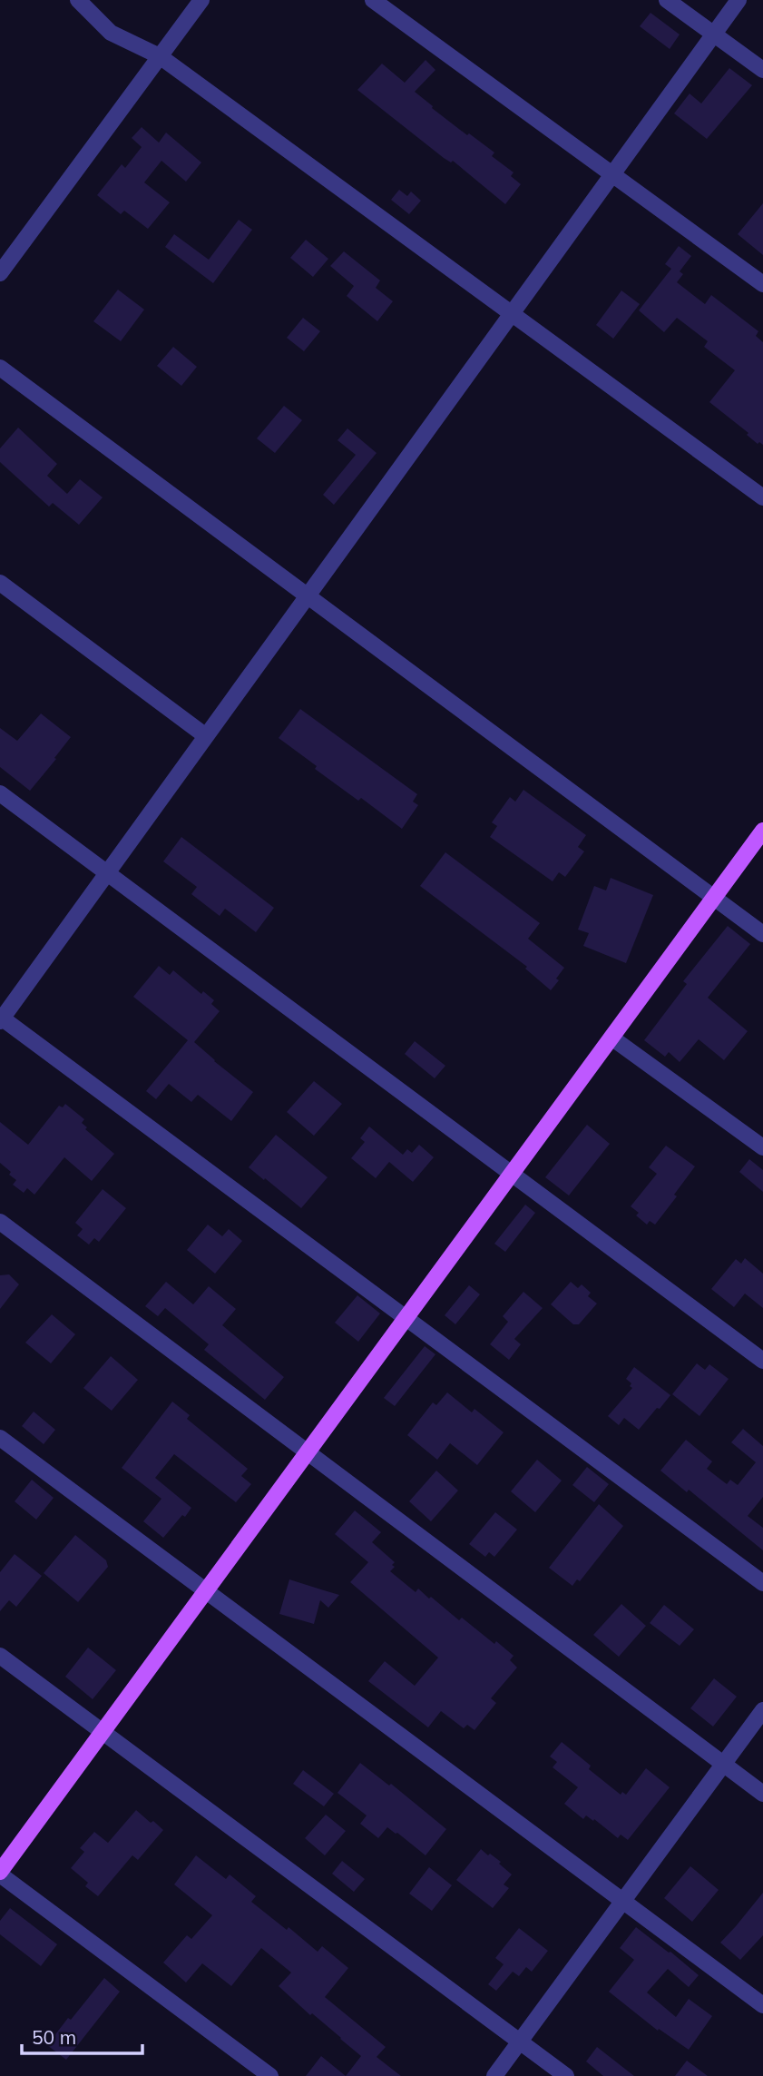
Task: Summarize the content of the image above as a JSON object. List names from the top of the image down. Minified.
{"scale_bar":"50 m"}
